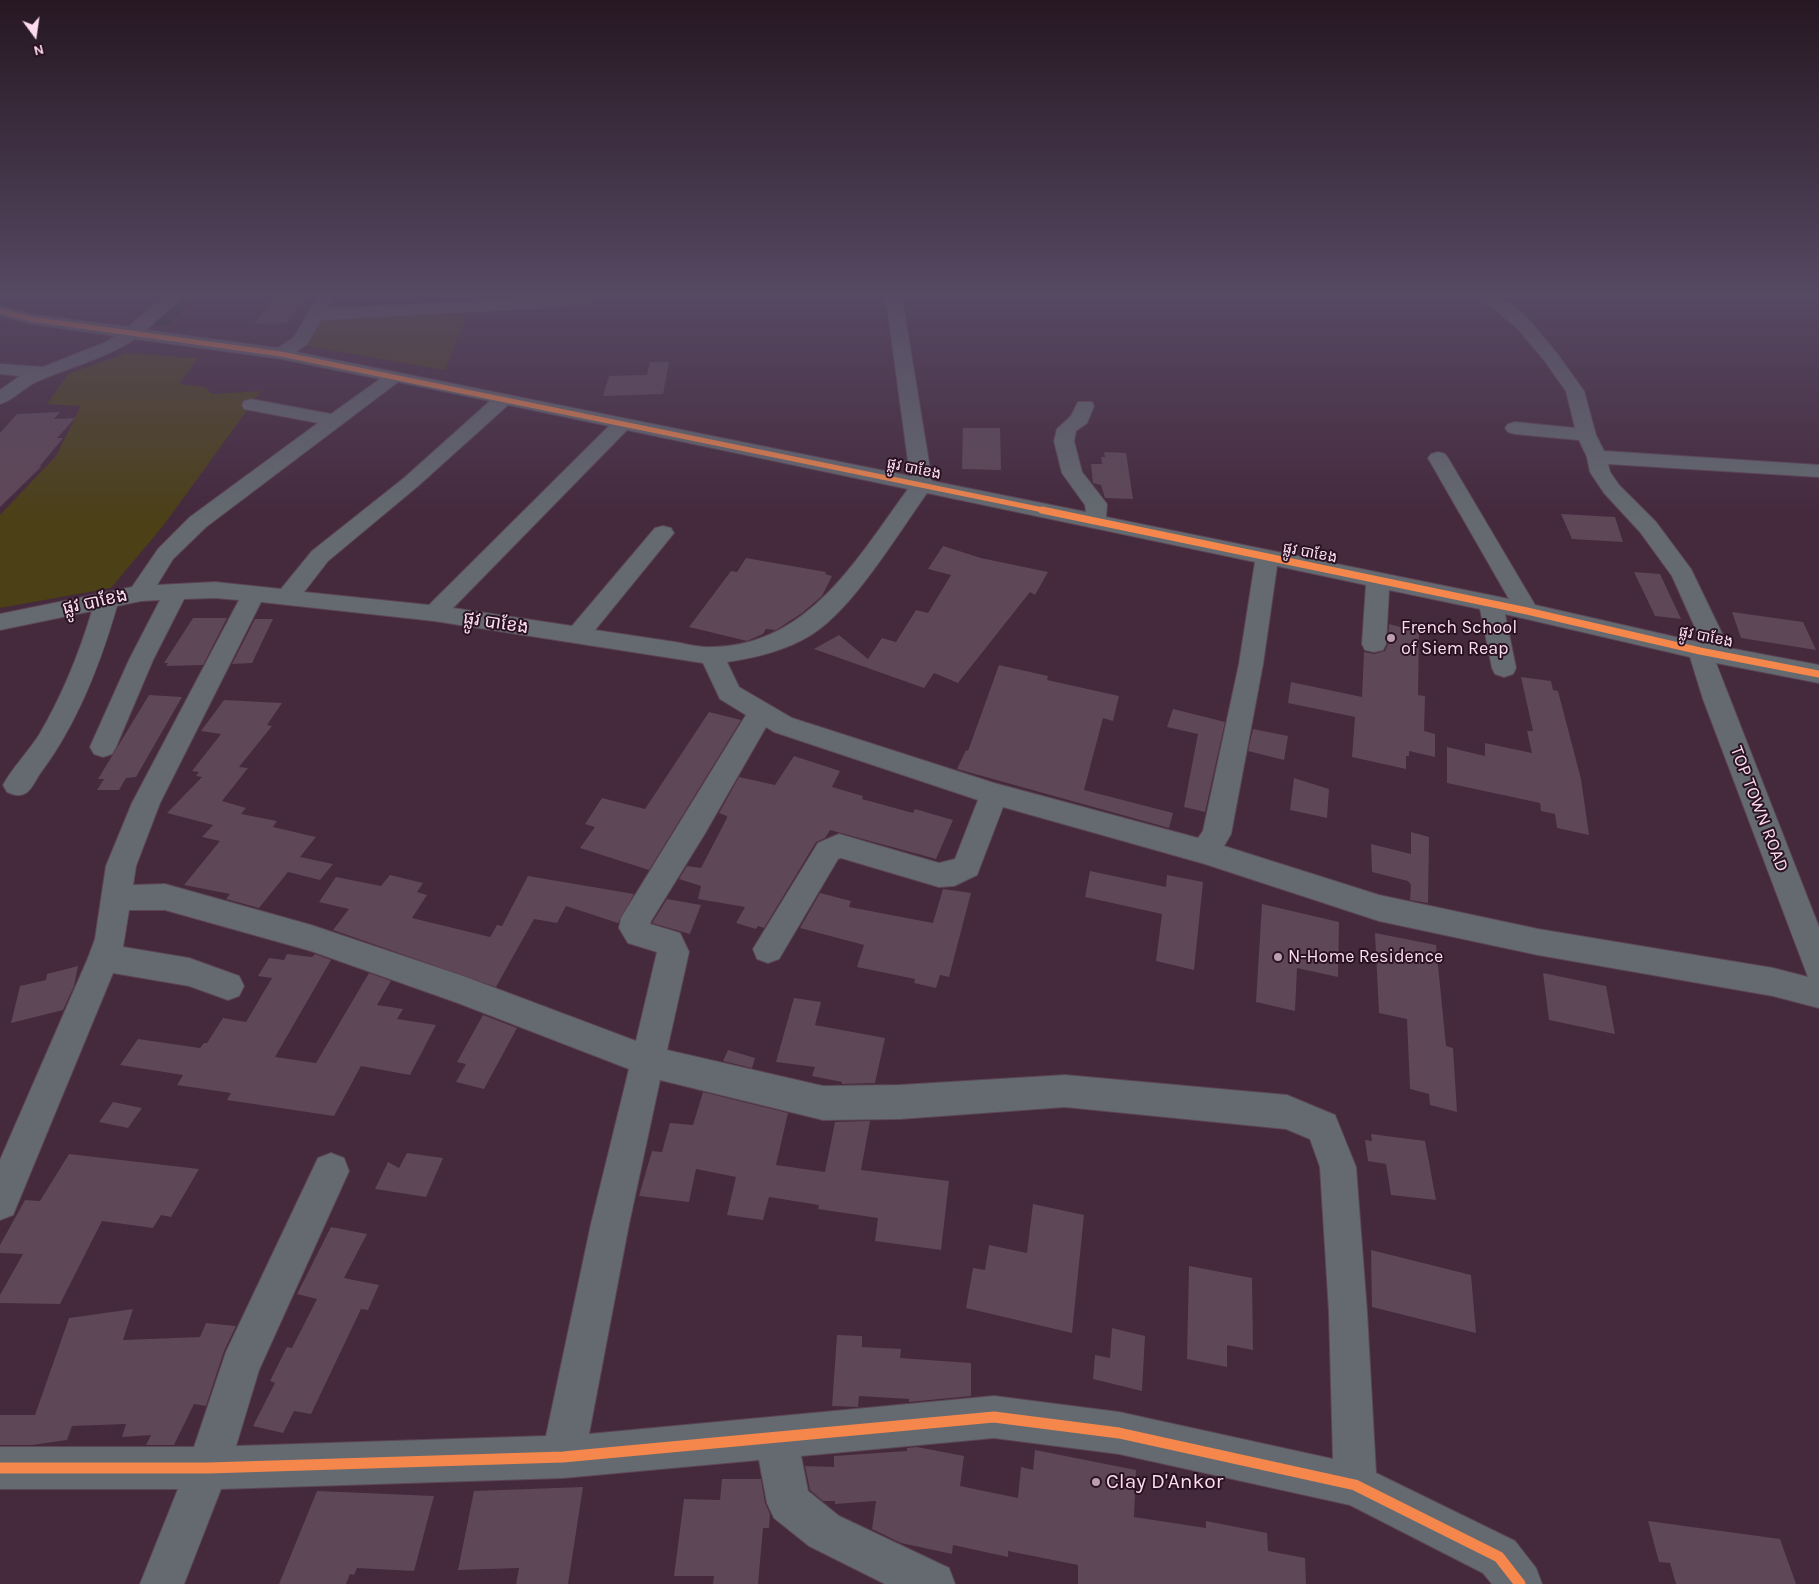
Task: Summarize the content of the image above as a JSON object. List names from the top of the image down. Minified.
{"streets":{"street":["ផ្លូវ បាខែង","TOP TOWN ROAD"]},"crossings":[["ផ្លូវ បាខែង","TOP TOWN ROAD"]],"places":["French School of Siem Reap","N-Home Residence","Clay D'Ankor"],"north":"bottom"}
